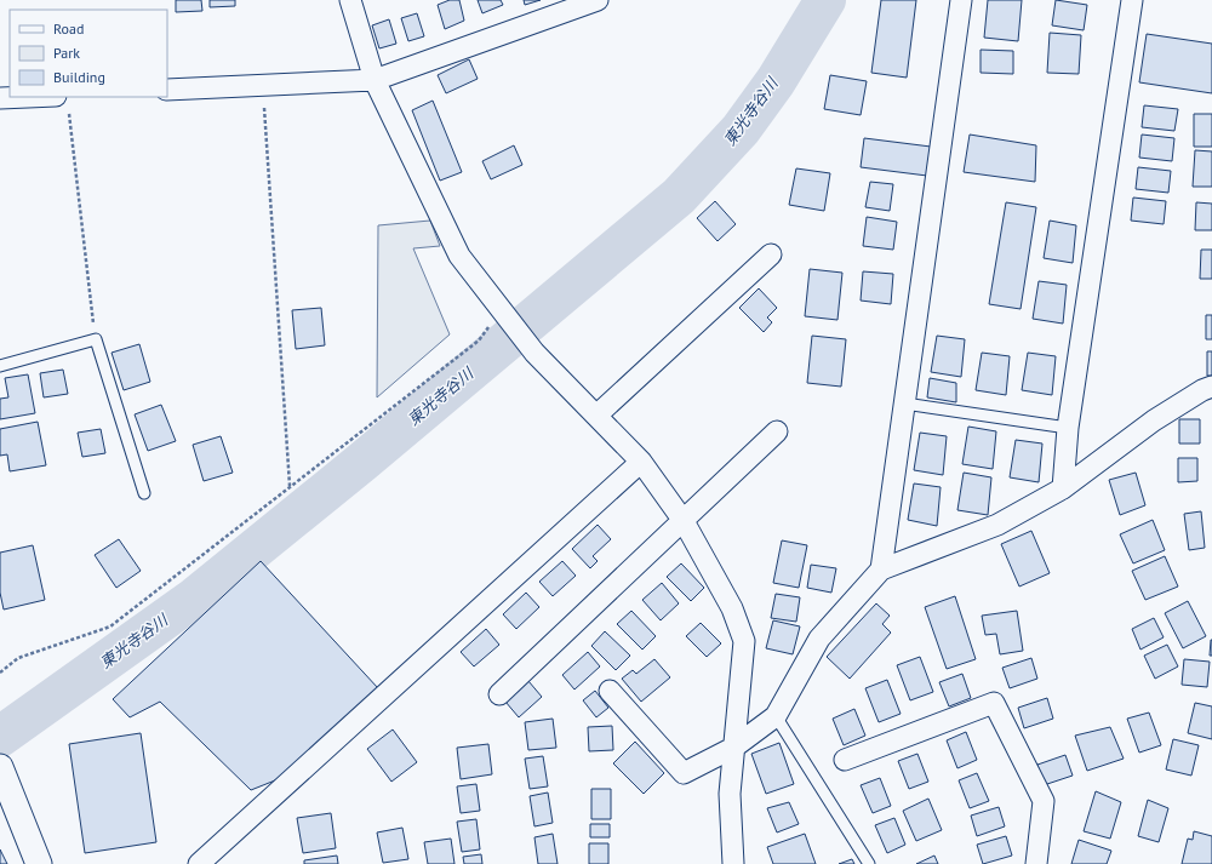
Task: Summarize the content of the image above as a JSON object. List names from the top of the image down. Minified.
{"water":["東光寺谷川"],"legend":["Road","Park","Building"]}
